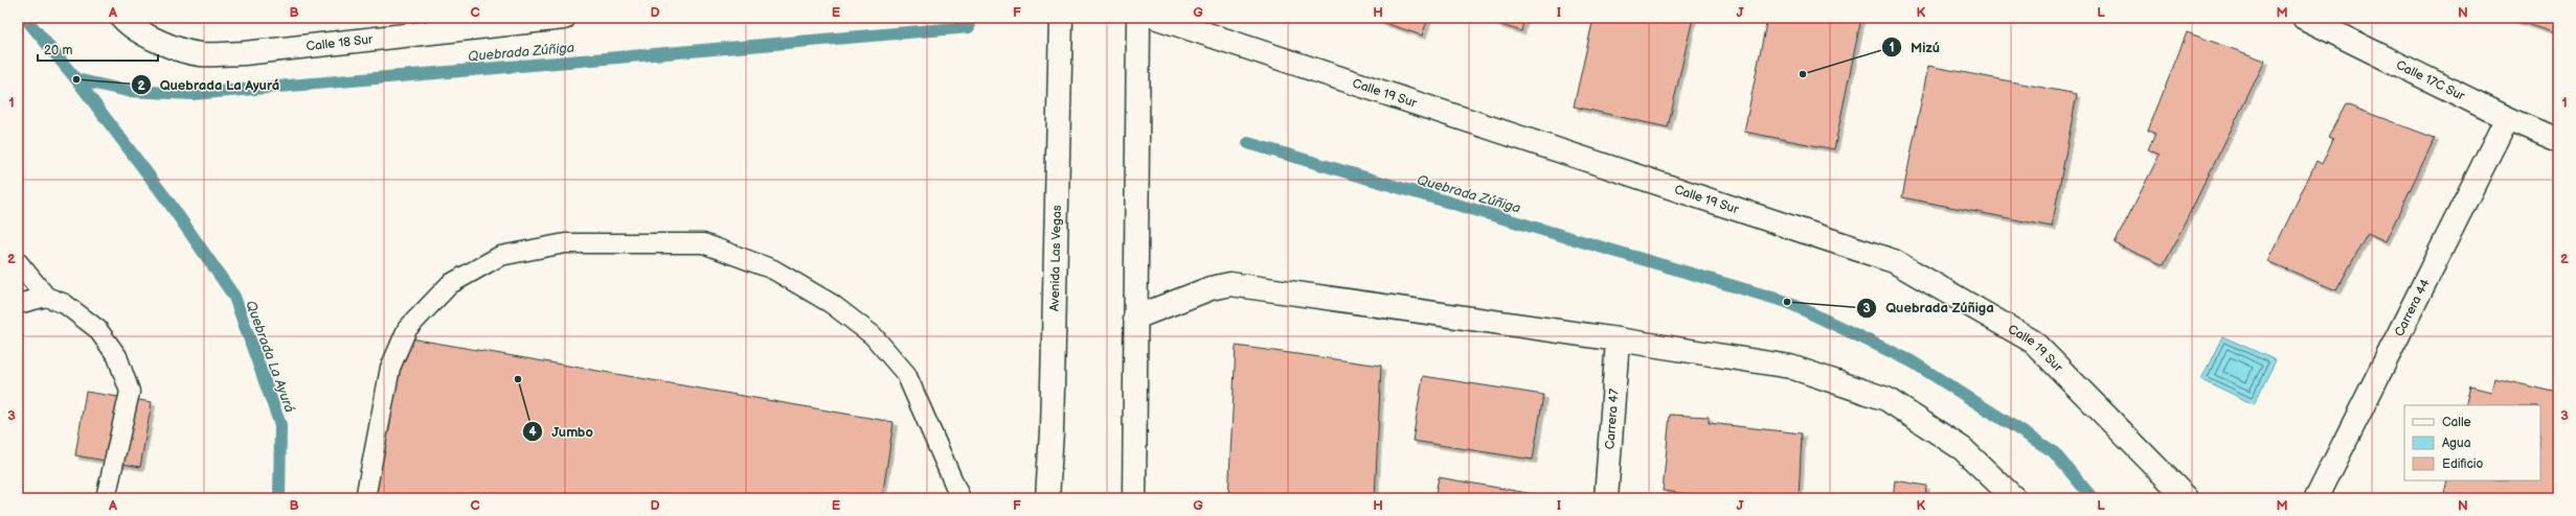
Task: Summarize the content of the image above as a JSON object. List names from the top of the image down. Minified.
{"streets":{"street":["Calle 18 Sur","Calle 17C Sur","Calle 19 Sur","Avenida Las Vegas","Carrera 44","Carrera 47"]},"crossings":[["Calle 17C Sur","Carrera 44"]],"water":["Quebrada Zúñiga","Quebrada La Ayurá"],"places":["Mizú","Quebrada La Ayurá","Quebrada Zúñiga","Jumbo"],"legend":["Calle","Agua","Edificio"],"scale_bar":"20 m","grid":{"columns":["A","B","C","D","E","F","G","H","I","J","K","L","M","N"],"rows":["1","2","3"]}}
